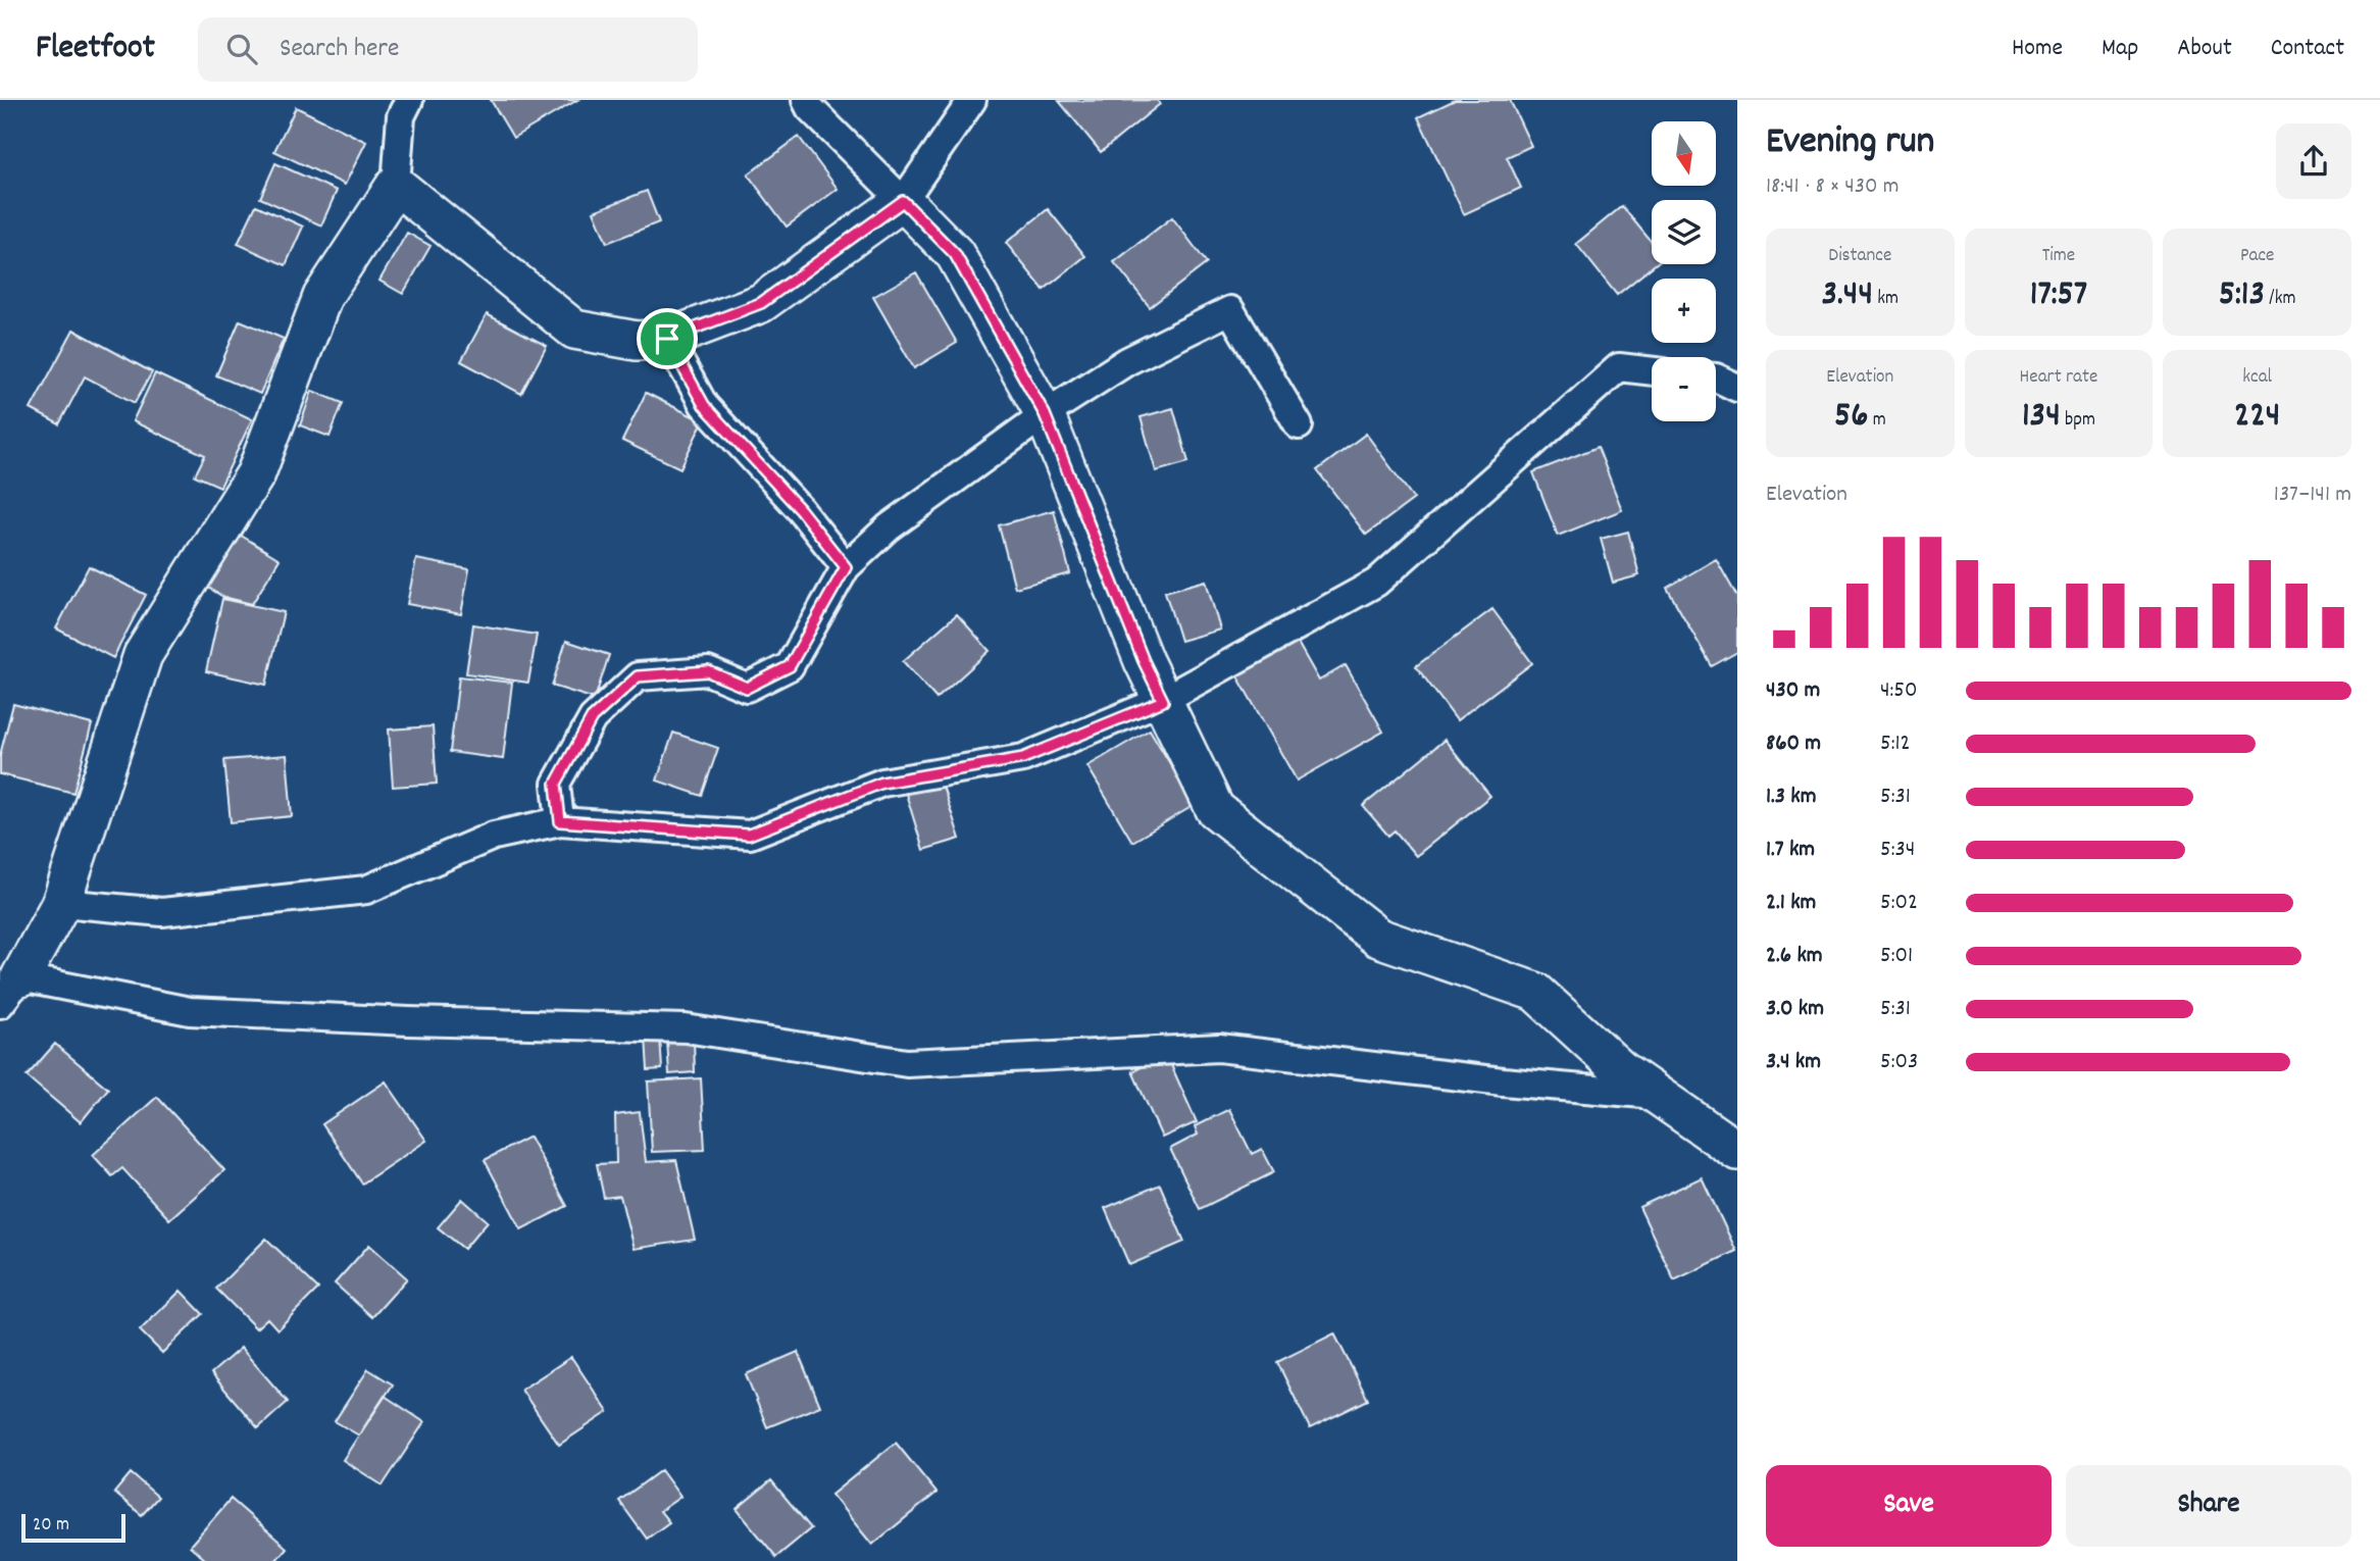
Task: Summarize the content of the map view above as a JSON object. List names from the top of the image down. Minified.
{"scale_bar":"20 m","north":"bottom","page":{"header":"Fleetfoot","search":"Search here","nav":["Home","Map","About","Contact"],"heading":["Evening run","18:41 · 8 × 430 m"],"map_buttons":["+","−"],"stats":[["Distance","3.44 km"],["Time","17:57"],["Pace","5:13 /km"],["Elevation","56 m"],["Heart rate","134 bpm"],["kcal","224"]],"chart":["Elevation","137–141 m"],"list":[{"name":"430 m","note":"4:50"},{"name":"860 m","note":"5:12"},{"name":"1.3 km","note":"5:31"},{"name":"1.7 km","note":"5:34"},{"name":"2.1 km","note":"5:02"},{"name":"2.6 km","note":"5:01"},{"name":"3.0 km","note":"5:31"},{"name":"3.4 km","note":"5:03"}],"buttons":["Save","Share"],"scale":"20 m"}}
